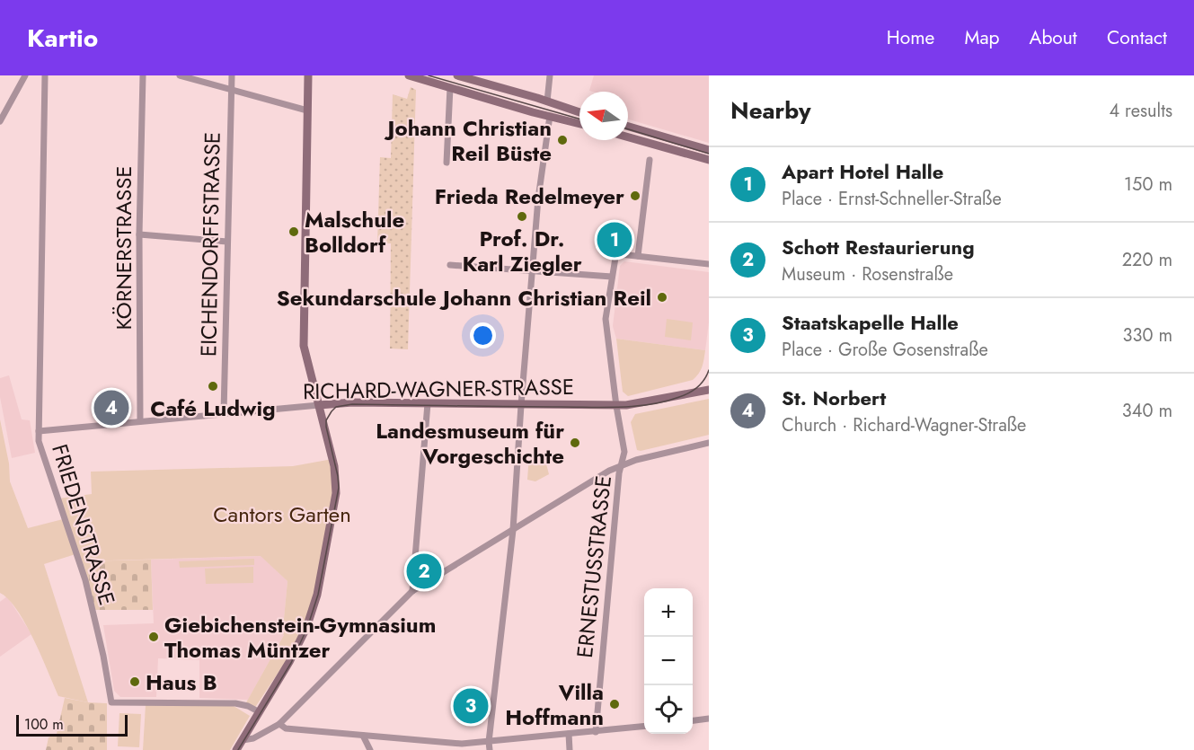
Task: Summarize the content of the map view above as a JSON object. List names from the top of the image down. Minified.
{"streets":{"street":["EICHENDORFFSTRASSE","KÖRNERSTRASSE","RICHARD-WAGNER-STRASSE","FRIEDENSTRASSE","ERNESTUSSTRASSE"]},"crossings":[["EICHENDORFFSTRASSE","RICHARD-WAGNER-STRASSE"],["KÖRNERSTRASSE","RICHARD-WAGNER-STRASSE"],["RICHARD-WAGNER-STRASSE","FRIEDENSTRASSE"],["RICHARD-WAGNER-STRASSE","ERNESTUSSTRASSE"]],"parks":["Cantors Garten"],"places":["Johann Christian Reil Büste","Frieda Redelmeyer","Prof. Dr. Karl Ziegler","Malschule Bolldorf","Sekundarschule Johann Christian Reil","Café Ludwig","Landesmuseum für Vorgeschichte","Giebichenstein-Gymnasium Thomas Müntzer","Haus B","Villa Hoffmann"],"scale_bar":"100 m","north":"left","page":{"header":"Kartio","nav":["Home","Map","About","Contact"],"heading":["Nearby","4 results"],"list":[{"mark":"1","name":"Apart Hotel Halle","note":"Place · Ernst-Schneller-Straße","value":"150 m"},{"mark":"2","name":"Schott Restaurierung","note":"Museum · Rosenstraße","value":"220 m"},{"mark":"3","name":"Staatskapelle Halle","note":"Place · Große Gosenstraße","value":"330 m"},{"mark":"4","name":"St. Norbert","note":"Church · Richard-Wagner-Straße","value":"340 m"}],"pins":["1","4","2","3"],"map_buttons":["+","−"],"scale":"100 m"}}
